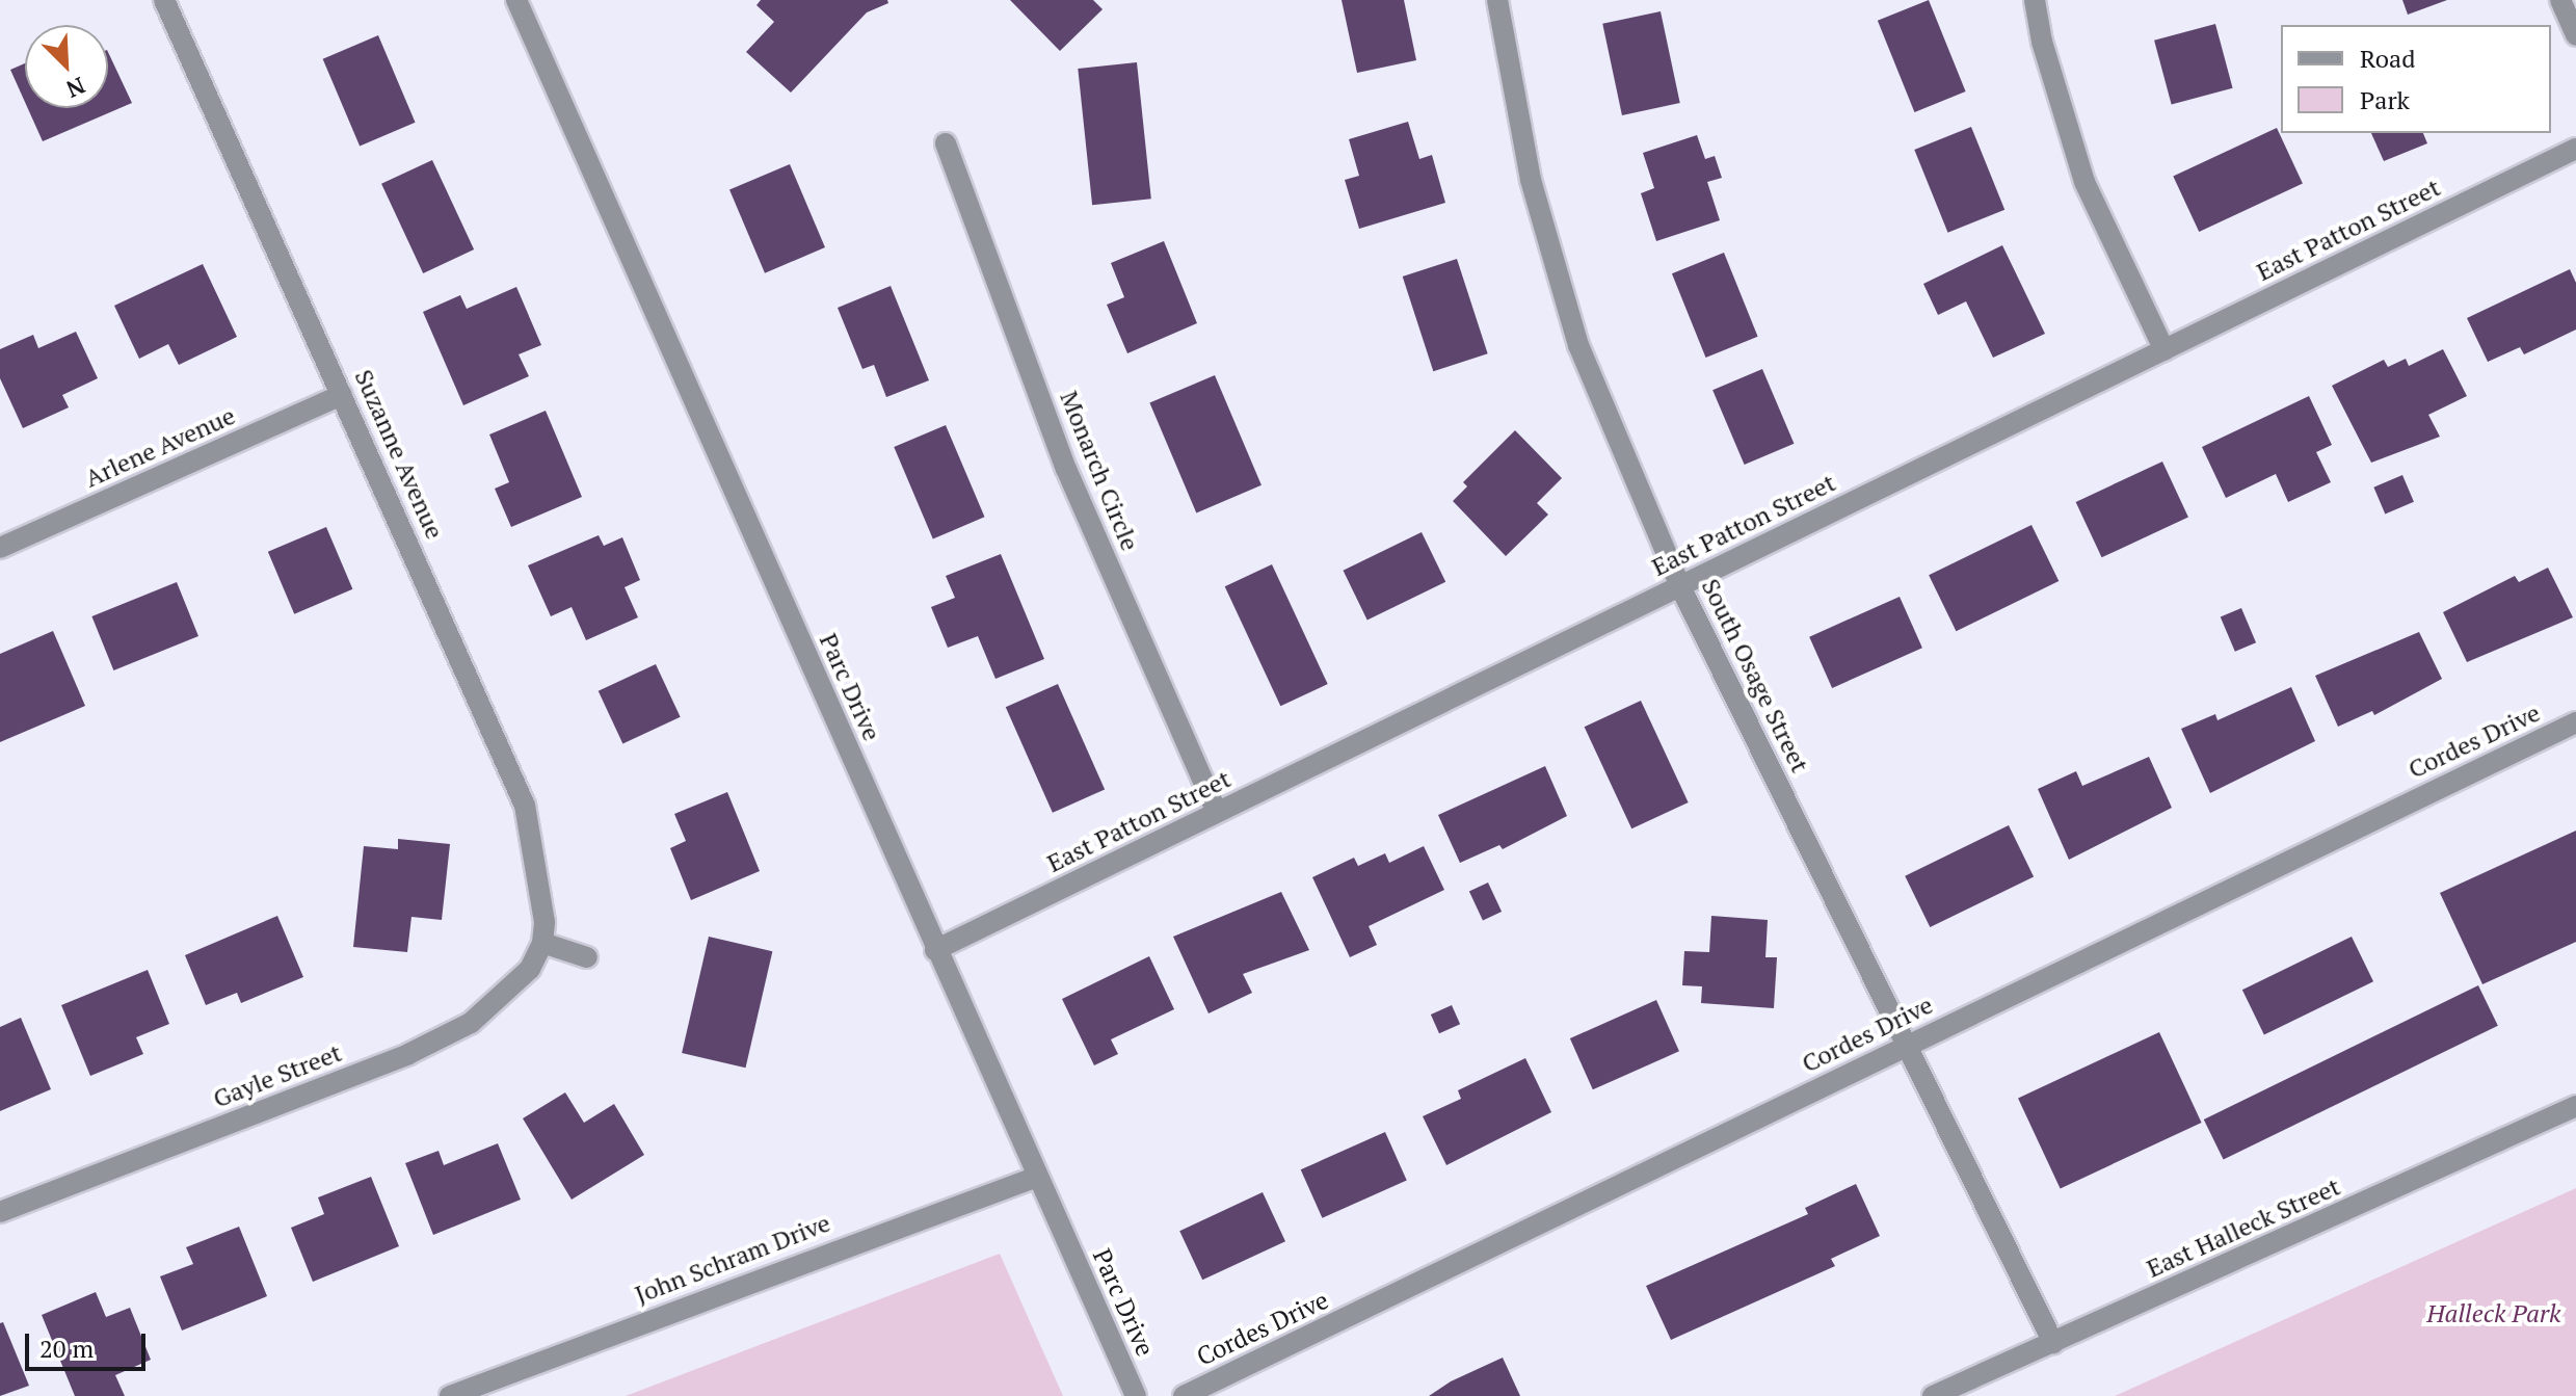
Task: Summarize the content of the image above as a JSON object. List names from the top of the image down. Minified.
{"streets":{"street":["East Patton Street","Arlene Avenue","Suzanne Avenue","Monarch Circle","South Osage Street","Parc Drive","Cordes Drive","Gayle Street","East Halleck Street","John Schram Drive"]},"crossings":[["East Patton Street","Monarch Circle"],["East Patton Street","South Osage Street"],["East Patton Street","Parc Drive"],["Arlene Avenue","Suzanne Avenue"],["Suzanne Avenue","Gayle Street"],["South Osage Street","Cordes Drive"],["South Osage Street","East Halleck Street"],["Parc Drive","John Schram Drive"]],"parks":["Halleck Park"],"legend":["Road","Park"],"scale_bar":"20 m","north":"bottom right"}
